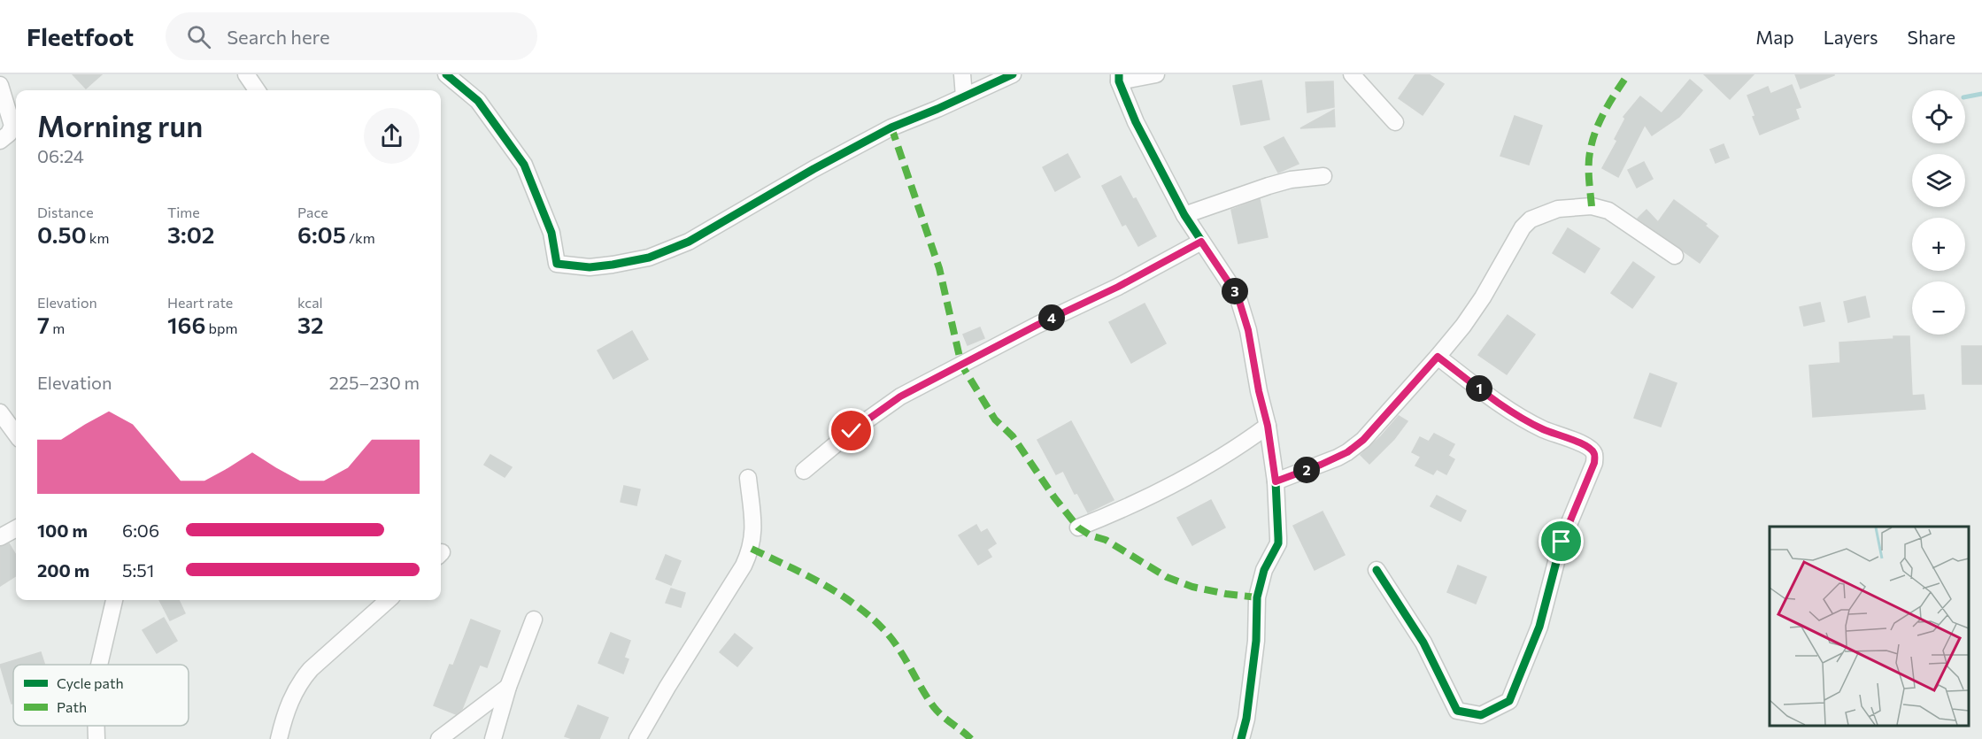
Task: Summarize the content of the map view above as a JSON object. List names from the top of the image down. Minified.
{"legend":["Cycle path","Path"],"page":{"header":"Fleetfoot","search":"Search here","nav":["Map","Layers","Share"],"map_buttons":["+","−"],"heading":["Morning run","06:24"],"stats":[["Distance","0.50 km"],["Time","3:02"],["Pace","6:05 /km"],["Elevation","7 m"],["Heart rate","166 bpm"],["kcal","32"]],"pins":["3","4","1","2"],"chart":["Elevation","225–230 m"],"list":[{"name":"100 m","note":"6:06"},{"name":"200 m","note":"5:51"}]}}
